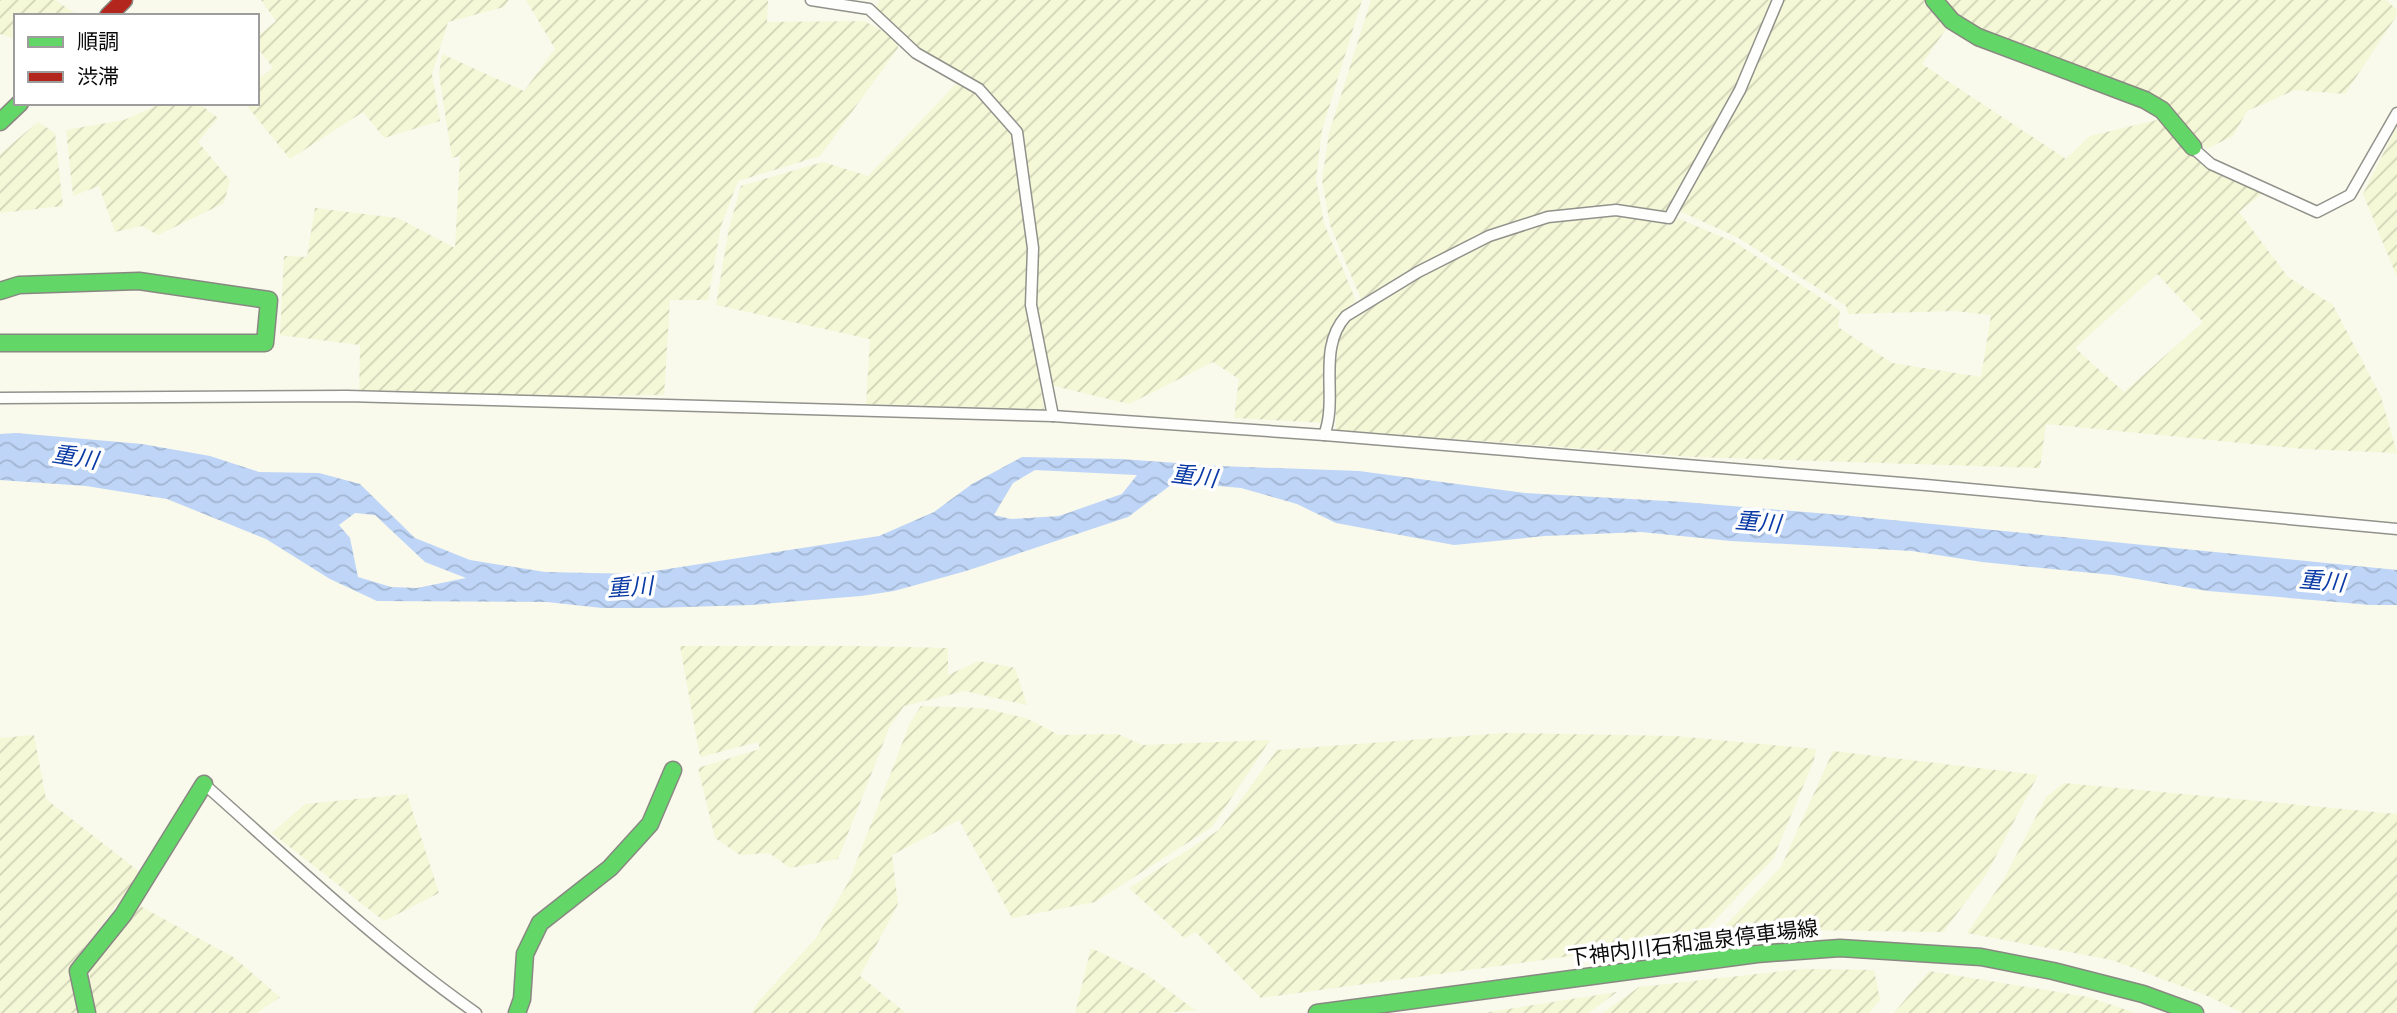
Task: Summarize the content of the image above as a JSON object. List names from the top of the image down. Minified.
{"streets":{"street":["下神内川石和温泉停車場線"]},"water":["重川"],"legend":["順調","渋滞"]}
